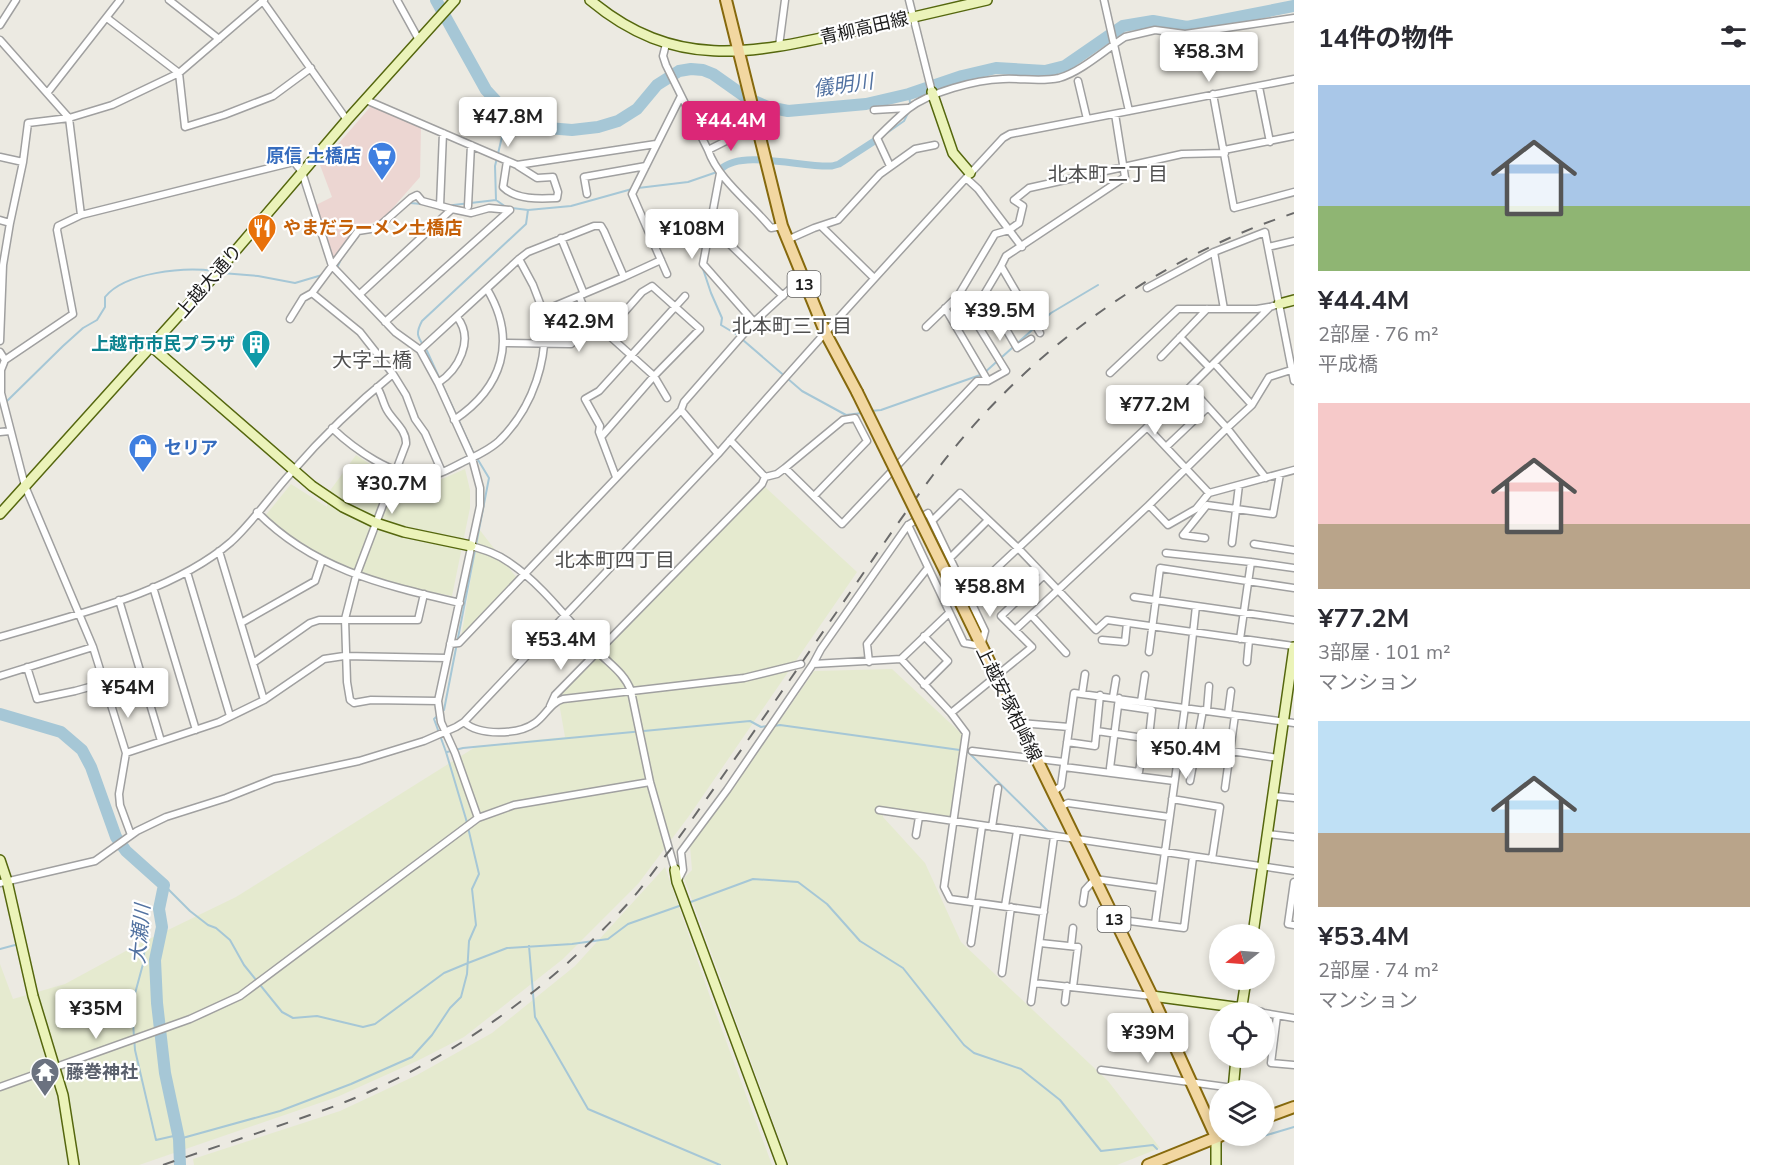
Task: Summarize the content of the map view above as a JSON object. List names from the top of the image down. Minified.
{"streets":{"main road":["13","上越安塚柏崎線"],"street":["青柳高田線","上越大通り"]},"crossings":[["青柳高田線","13"],["青柳高田線","上越安塚柏崎線"],["13","上越安塚柏崎線"]],"districts":["北本町二丁目","北本町三丁目","大字土橋","北本町四丁目"],"water":["儀明川","大瀬川"],"places":{"supermarket":["原信 土橋店"],"restaurant":["やまだラーメン土橋店"],"building":["上越市市民プラザ"],"shop":["セリア"],"temple":["藤巻神社"]},"north":"left","page":{"heading":"14件の物件","price":["¥58.3M","¥47.8M","¥44.4M","¥108M","¥39.5M","¥42.9M","¥77.2M","¥30.7M","¥58.8M","¥53.4M","¥54M","¥50.4M","¥35M","¥39M"],"list":[{"name":"¥44.4M","note":"2部屋 · 76 m² · 平成橋"},{"name":"¥77.2M","note":"3部屋 · 101 m² · マンション"},{"name":"¥53.4M","note":"2部屋 · 74 m² · マンション"}]}}
